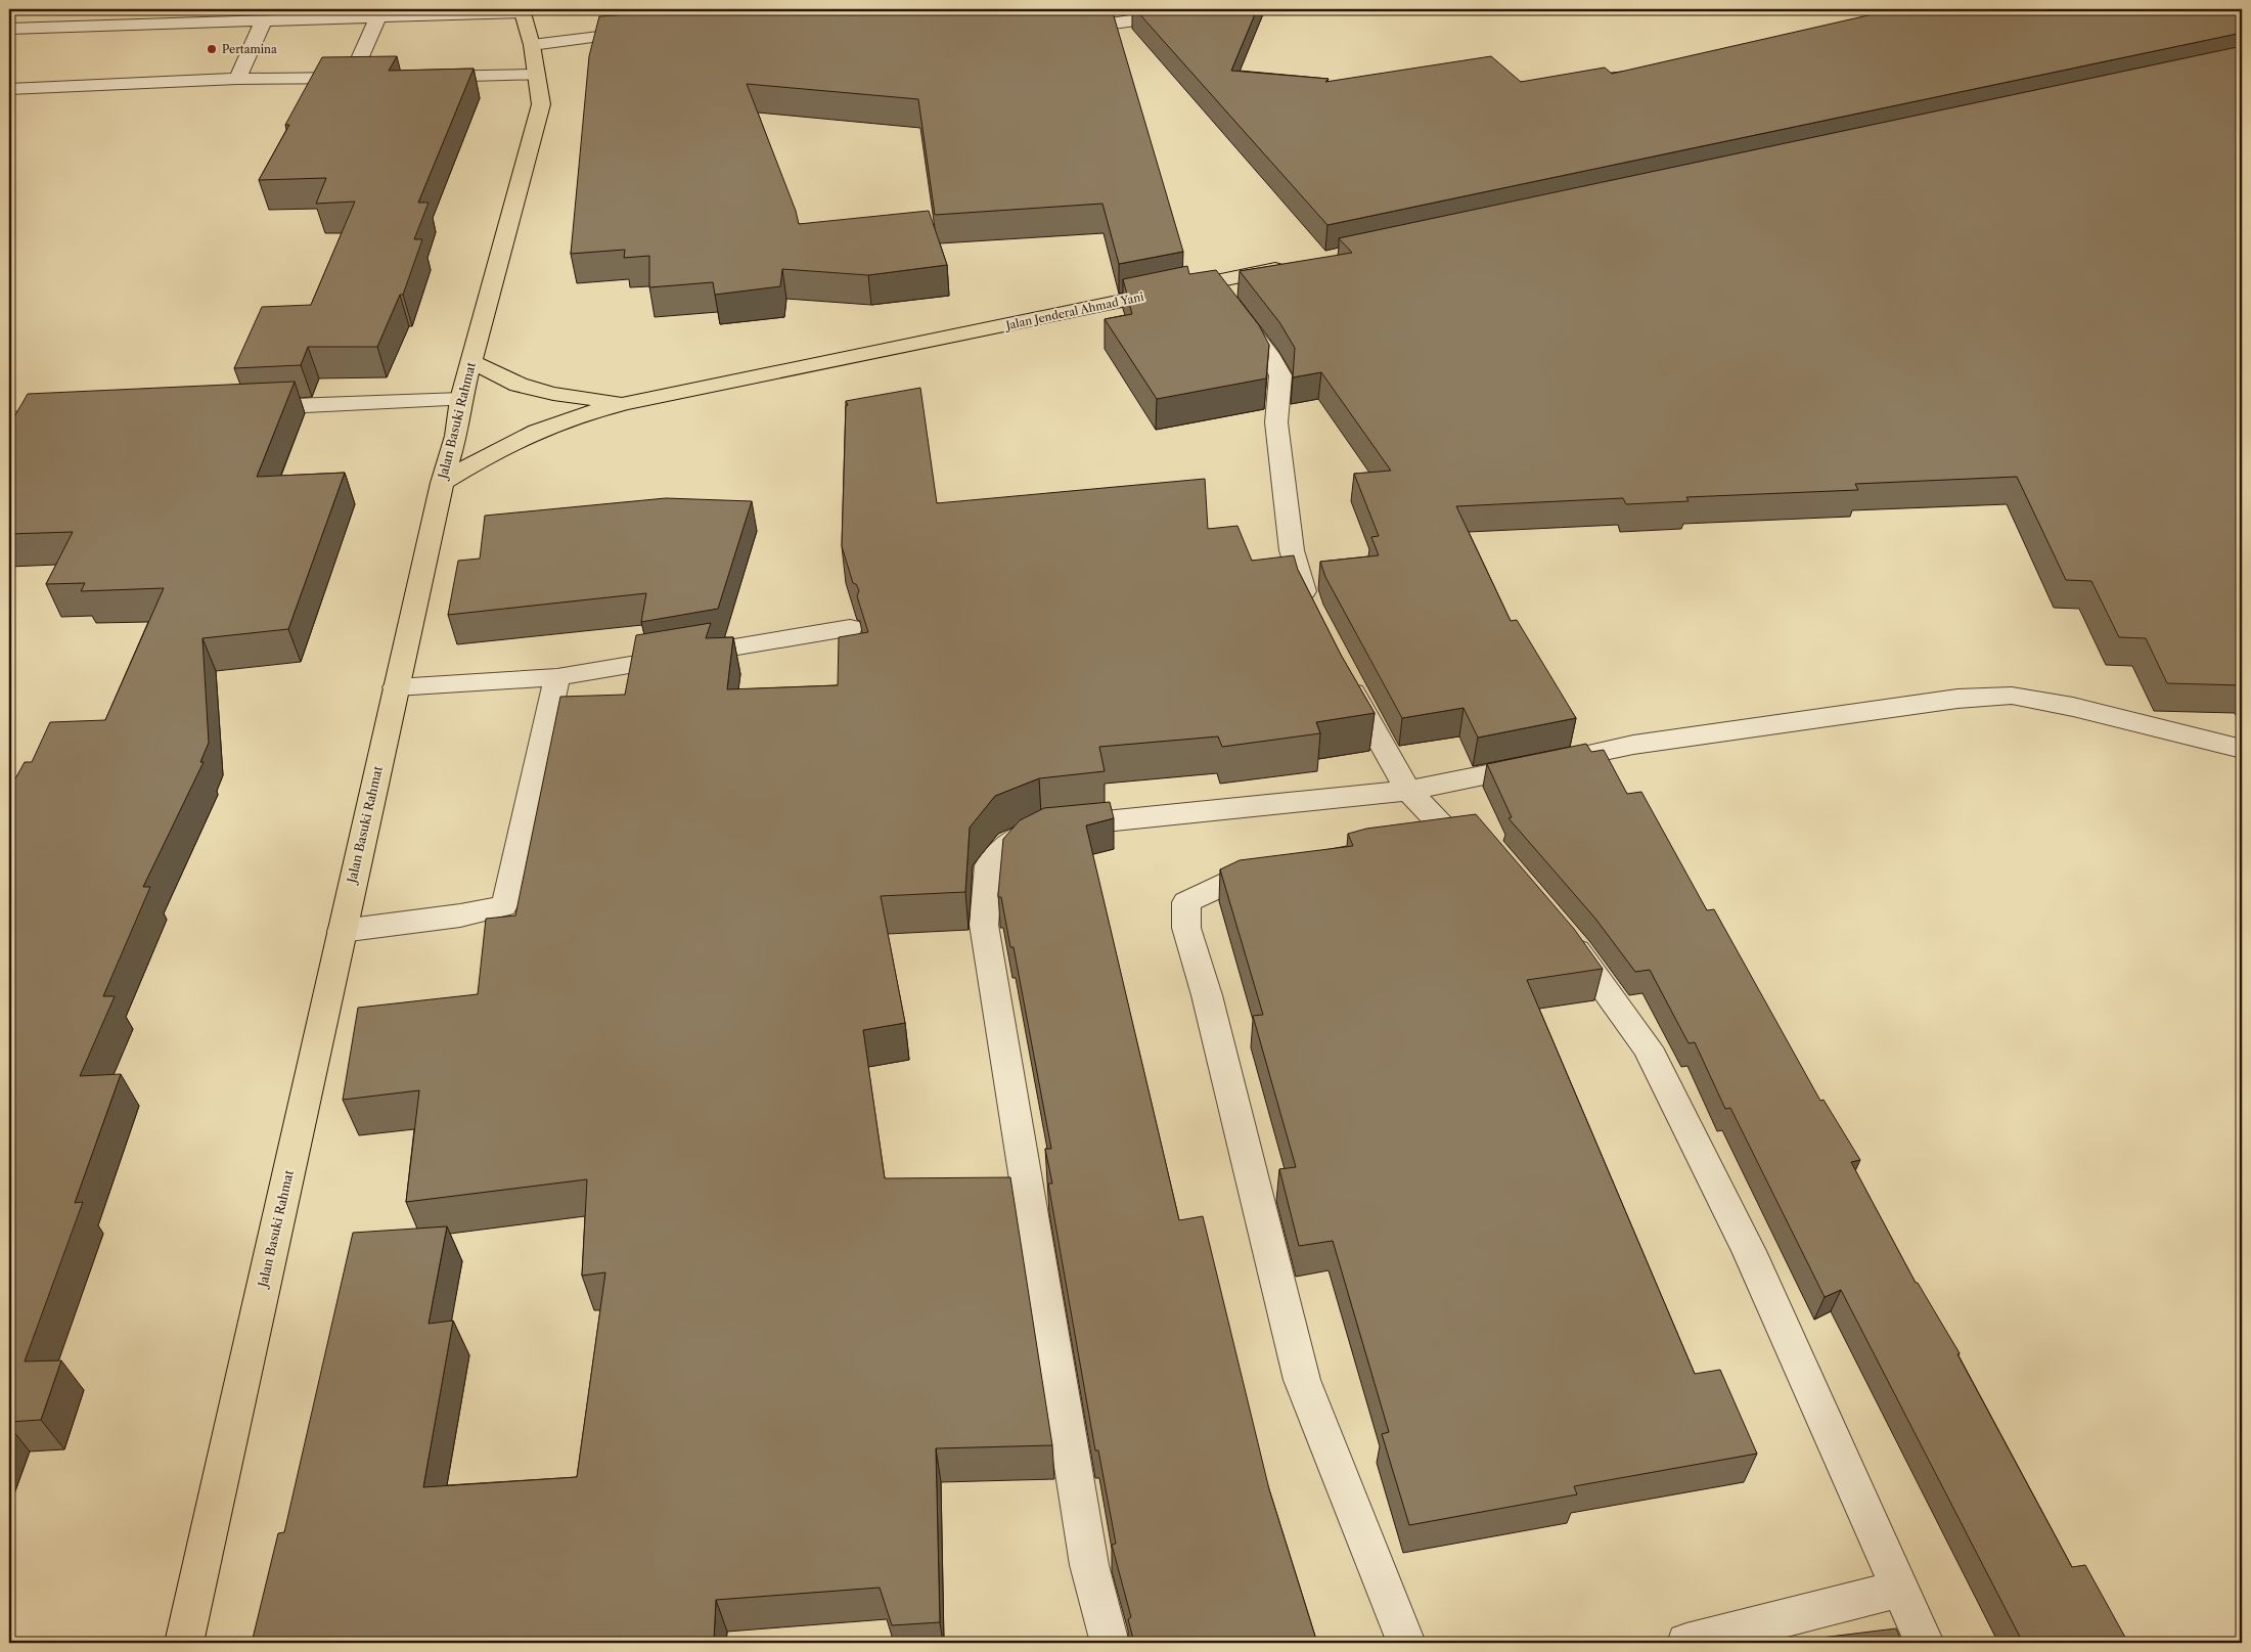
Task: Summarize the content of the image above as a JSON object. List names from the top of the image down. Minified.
{"streets":{"highway":["Jalan Jenderal Ahmad Yani","Jalan Basuki Rahmat"]},"crossings":[["Jalan Jenderal Ahmad Yani","Jalan Basuki Rahmat"]],"places":["Pertamina"]}
